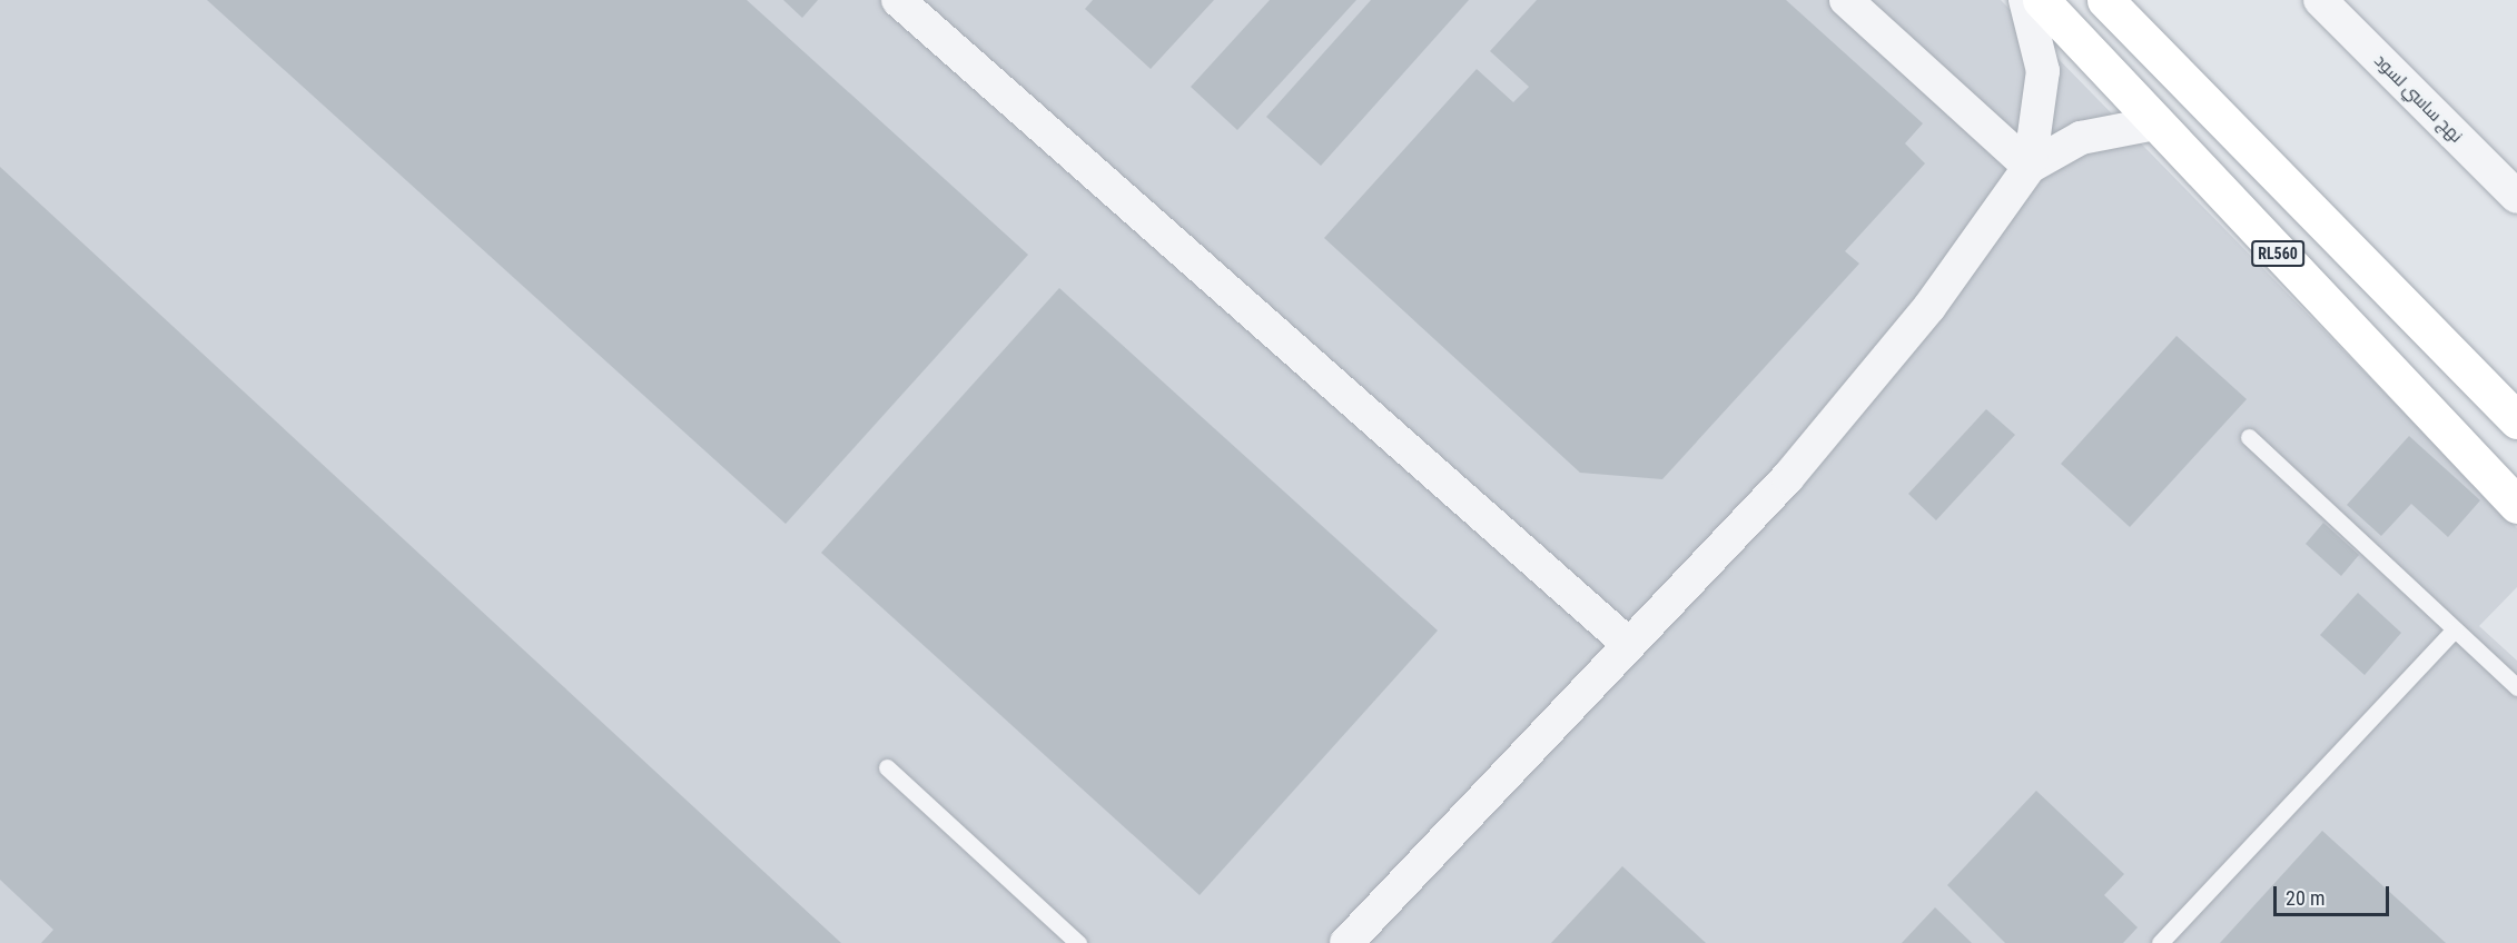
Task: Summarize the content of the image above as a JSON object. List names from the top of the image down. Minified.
{"streets":{"highway":["RL560"],"street":["نهج ساسي لسود"]},"scale_bar":"20 m"}
